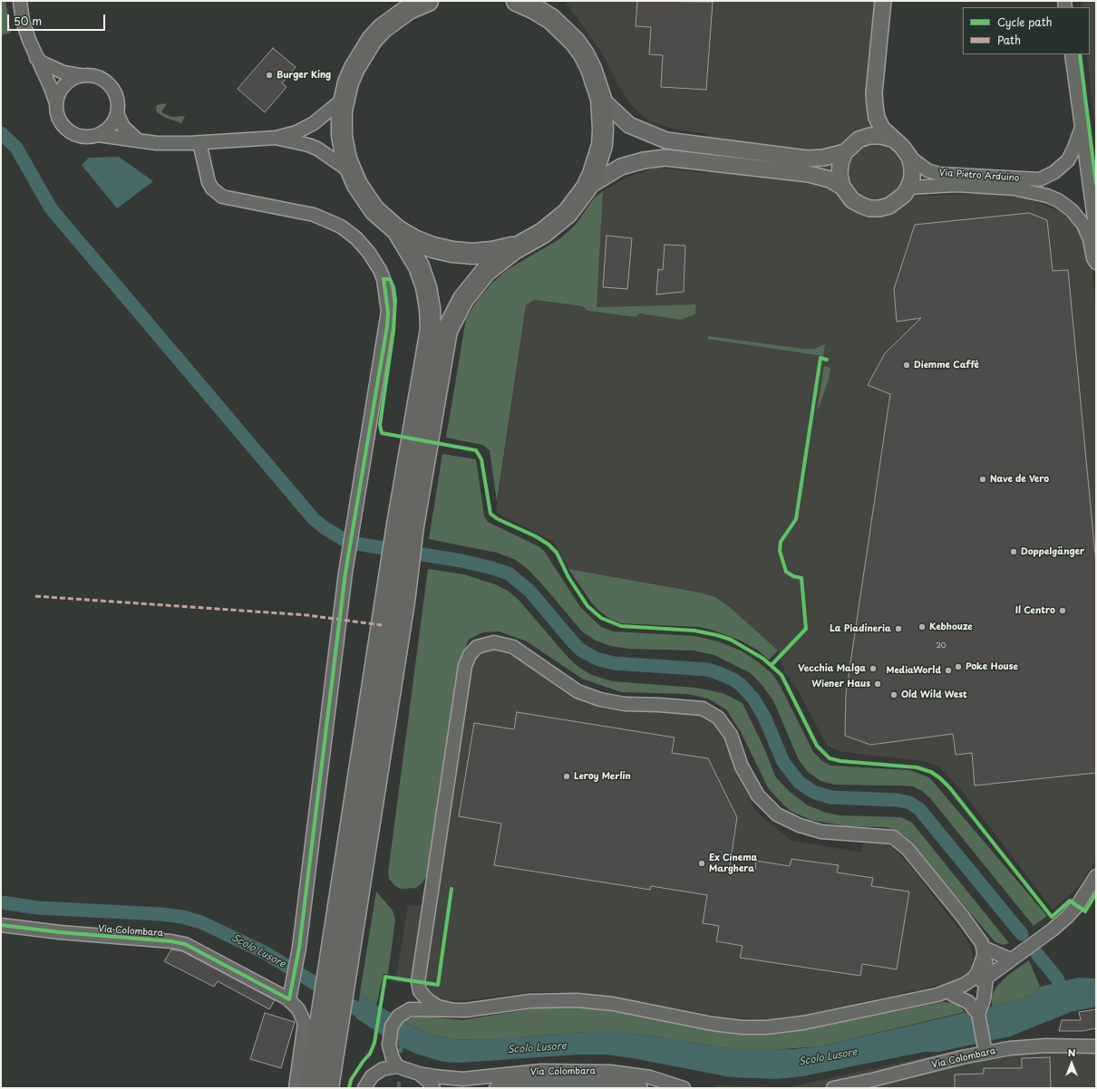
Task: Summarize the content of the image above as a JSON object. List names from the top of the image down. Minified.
{"streets":{"street":["Via Pietro Arduino","Via Colombara"]},"water":["Scolo Lusore"],"places":["Burger King","Diemme Caffè","Nave de Vero","Doppelgänger","Il Centro","Kebhouze","La Piadineria","Poke House","Vecchia Malga","MediaWorld","Wiener Haus","Old Wild West","Leroy Merlin","Ex Cinema Marghera"],"house_numbers":["20"],"legend":["Cycle path","Path"],"scale_bar":"50 m","north":"top"}
